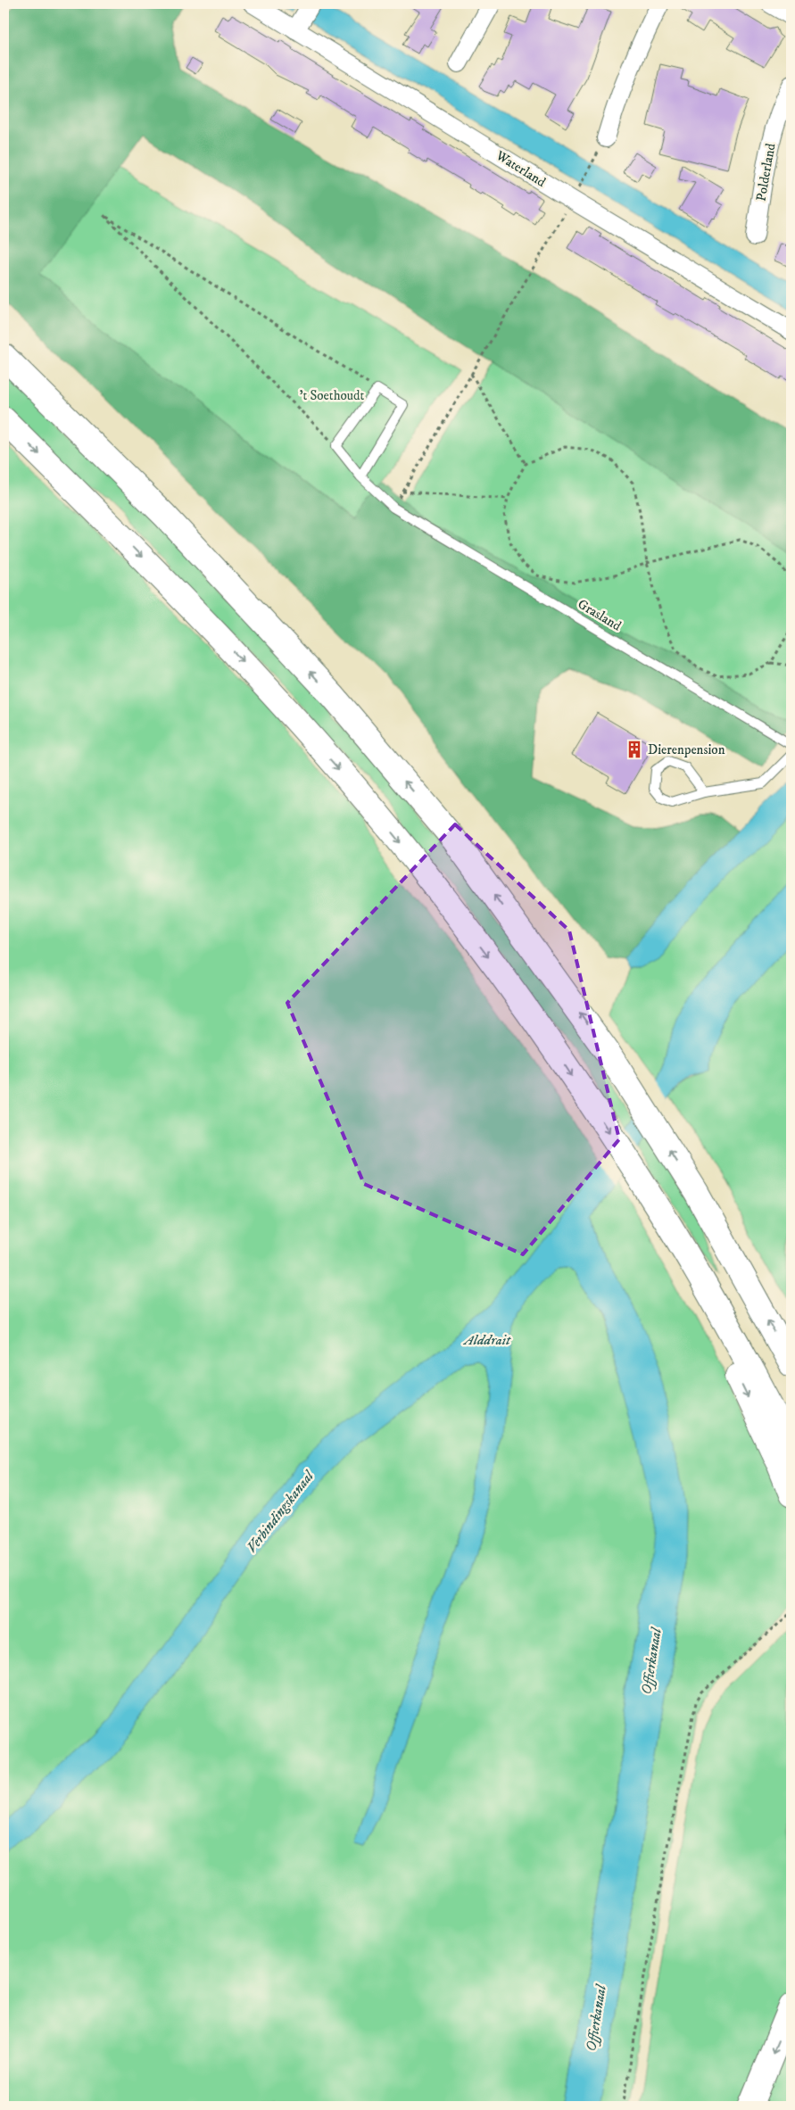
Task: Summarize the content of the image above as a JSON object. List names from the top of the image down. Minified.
{"streets":{"street":["Waterland","Polderland"],"lane":["Grasland"]},"water":["Alddrait","Verbindingskanaal","Offierkanaal"],"parks":["'t Soethoudt"],"places":{"building":["Dierenpension"]}}
